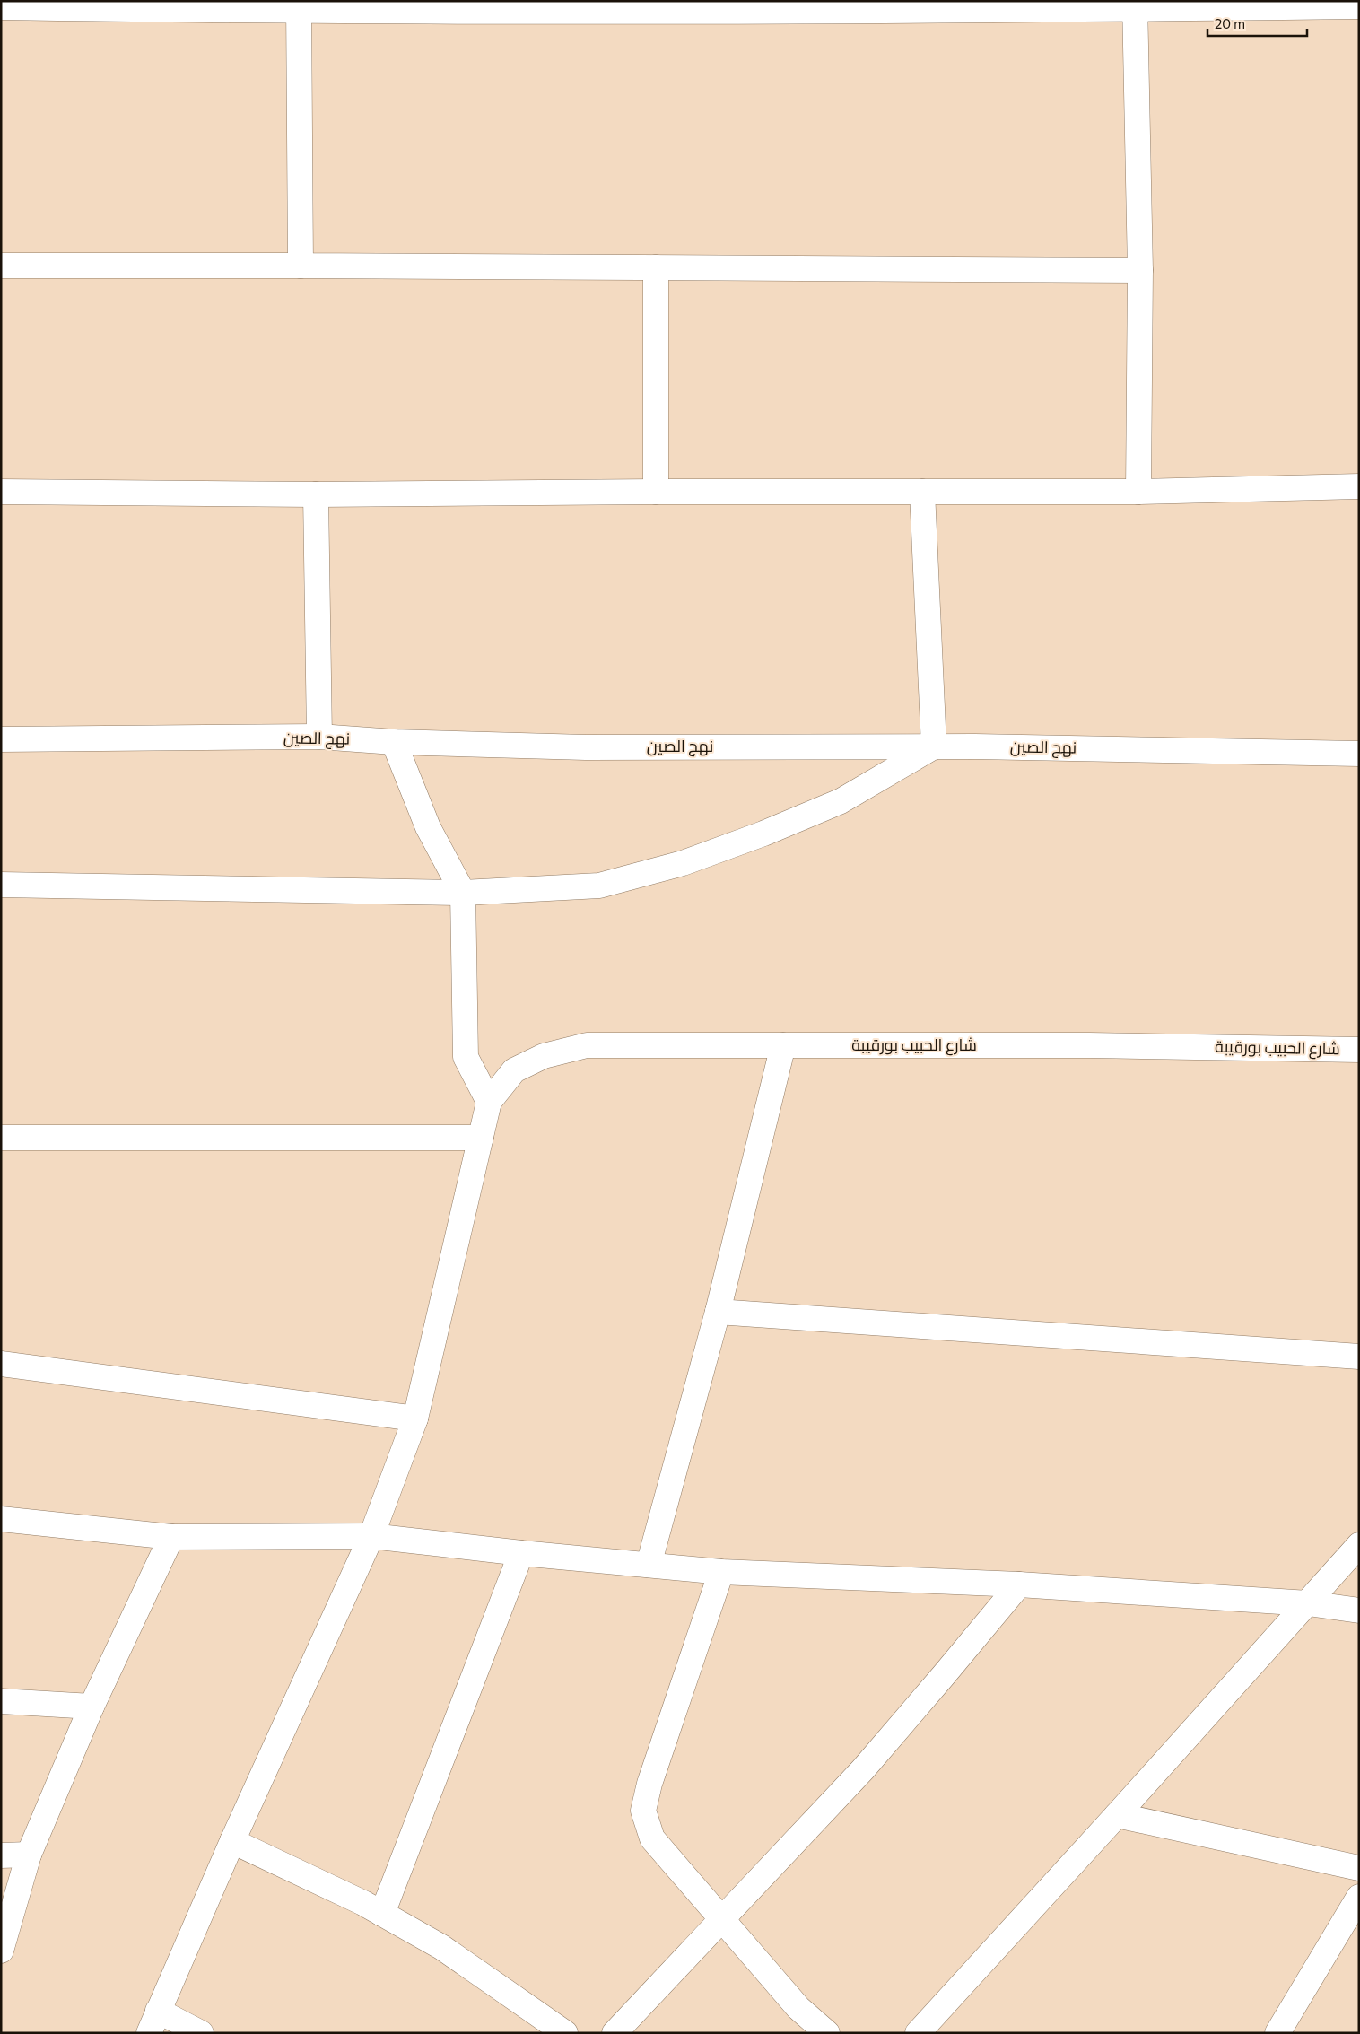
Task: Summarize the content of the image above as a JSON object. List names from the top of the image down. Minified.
{"streets":{"street":["نهج الصين","شارع الحبيب بورقيبة"]},"scale_bar":"20 m"}
